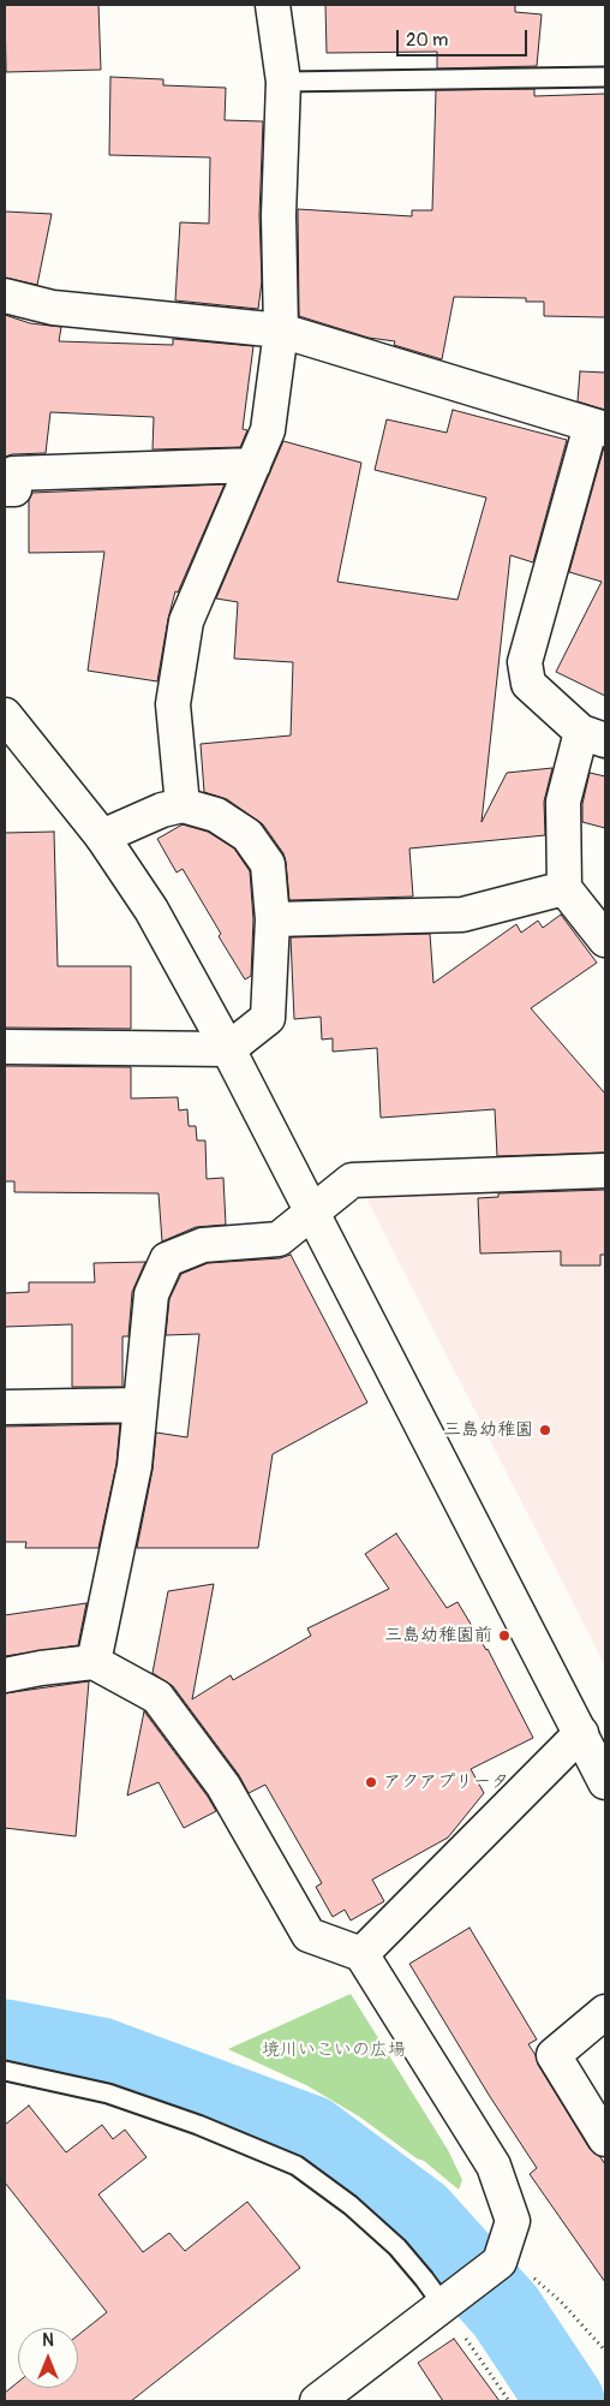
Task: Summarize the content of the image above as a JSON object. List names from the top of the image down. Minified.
{"parks":["境川いこいの広場"],"places":["三島幼稚園","三島幼稚園前","アクアプリータ"],"scale_bar":"20 m","north":"top"}
